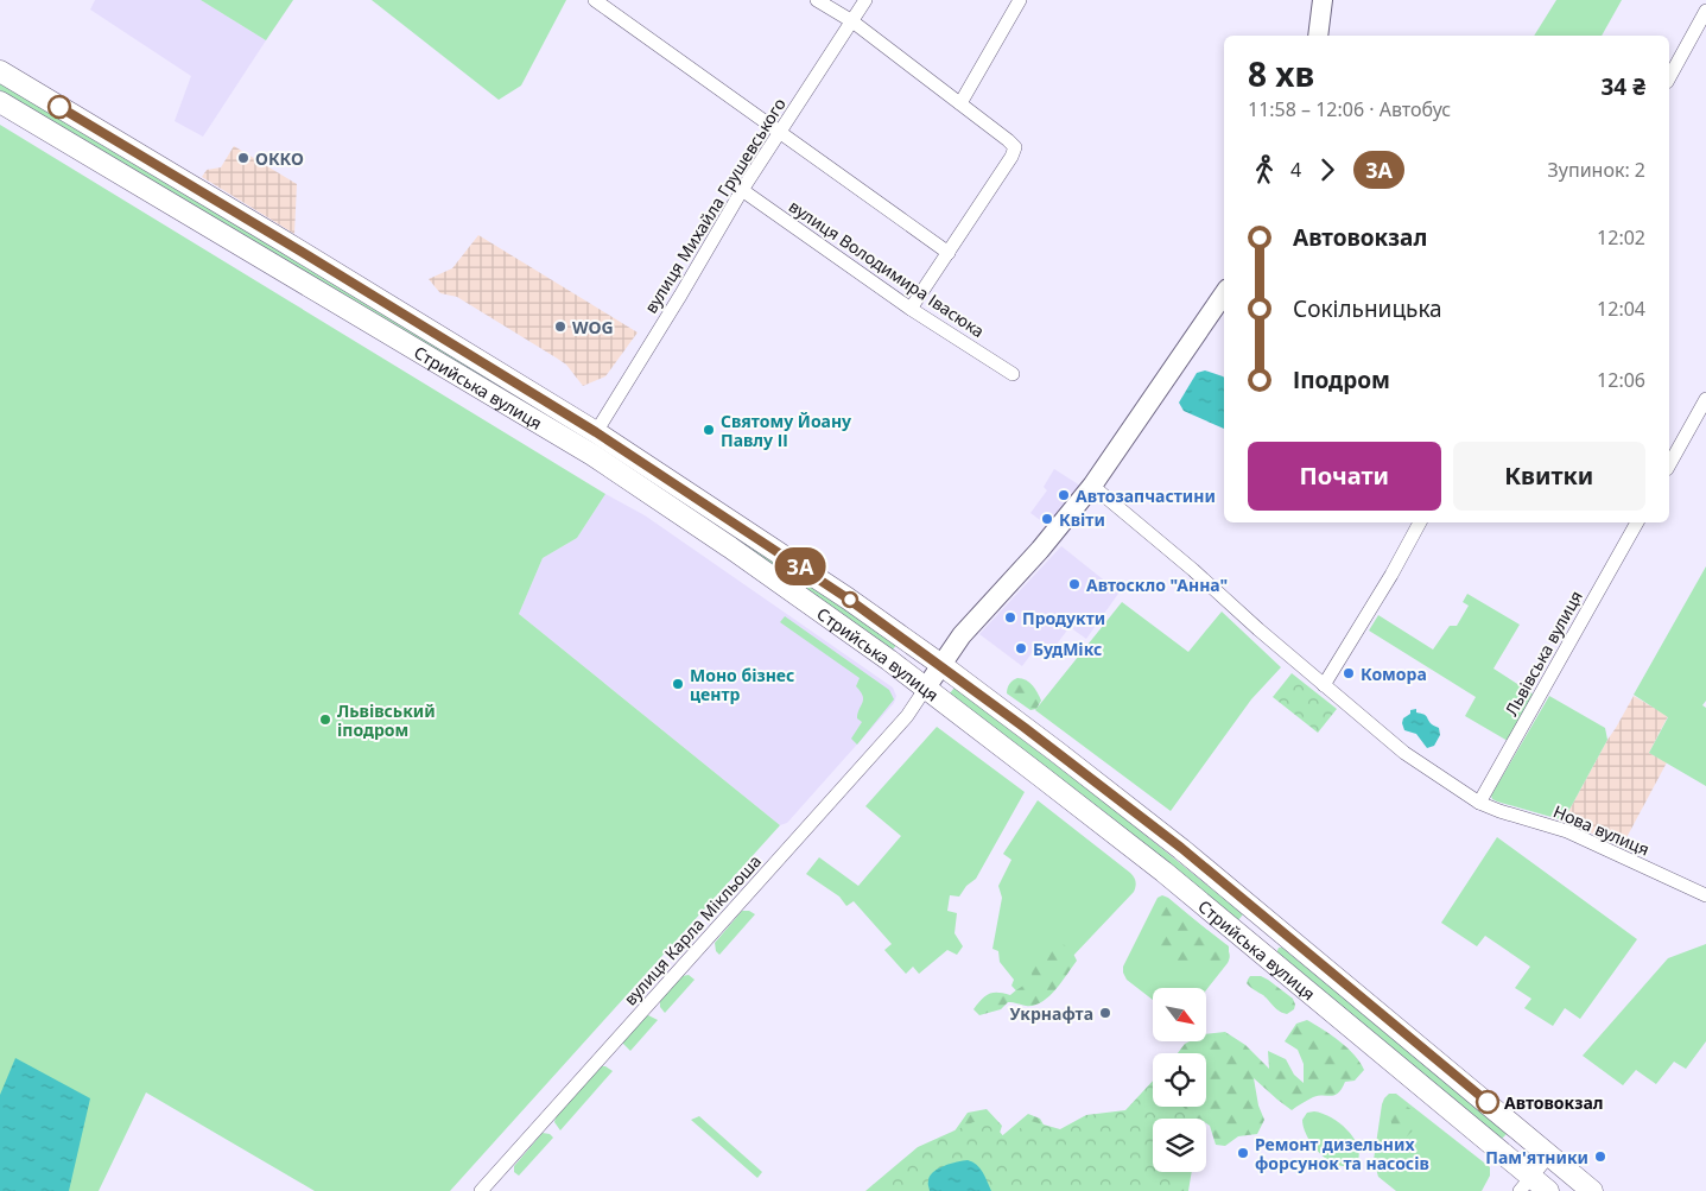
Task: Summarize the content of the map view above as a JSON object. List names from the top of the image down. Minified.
{"streets":{"main road":["Стрийська вулиця"],"street":["вулиця Михайла Грушевського","вулиця Володимира Івасюка","Львівська вулиця","Нова вулиця","вулиця Карла Мікльоша"]},"crossings":[["вулиця Михайла Грушевського","вулиця Володимира Івасюка"],["вулиця Михайла Грушевського","Стрийська вулиця"],["Стрийська вулиця","вулиця Карла Мікльоша"],["Львівська вулиця","Нова вулиця"]],"places":["ОККО","WOG","Святому Йоану Павлу ІІ","Автозапчастини","Квіти","Автоскло \"Анна\"","Продукти","БудМікс","Комора","Моно бізнес центр","Львівський іподром","Укрнафта","Автовокзал","Ремонт дизельних форсунок та насосів","Пам'ятники"],"lines":["bus line 3А"],"north":"bottom right","page":{"on_map":"3А","heading":["8 хв","11:58 – 12:06 · Автобус","34 ₴"],"legs":["4","3А","Зупинок: 2"],"list":[{"name":"Автовокзал","value":"12:02"},{"name":"Сокільницька","value":"12:04"},{"name":"Іподром","value":"12:06"}],"buttons":["Почати","Квитки"]}}
